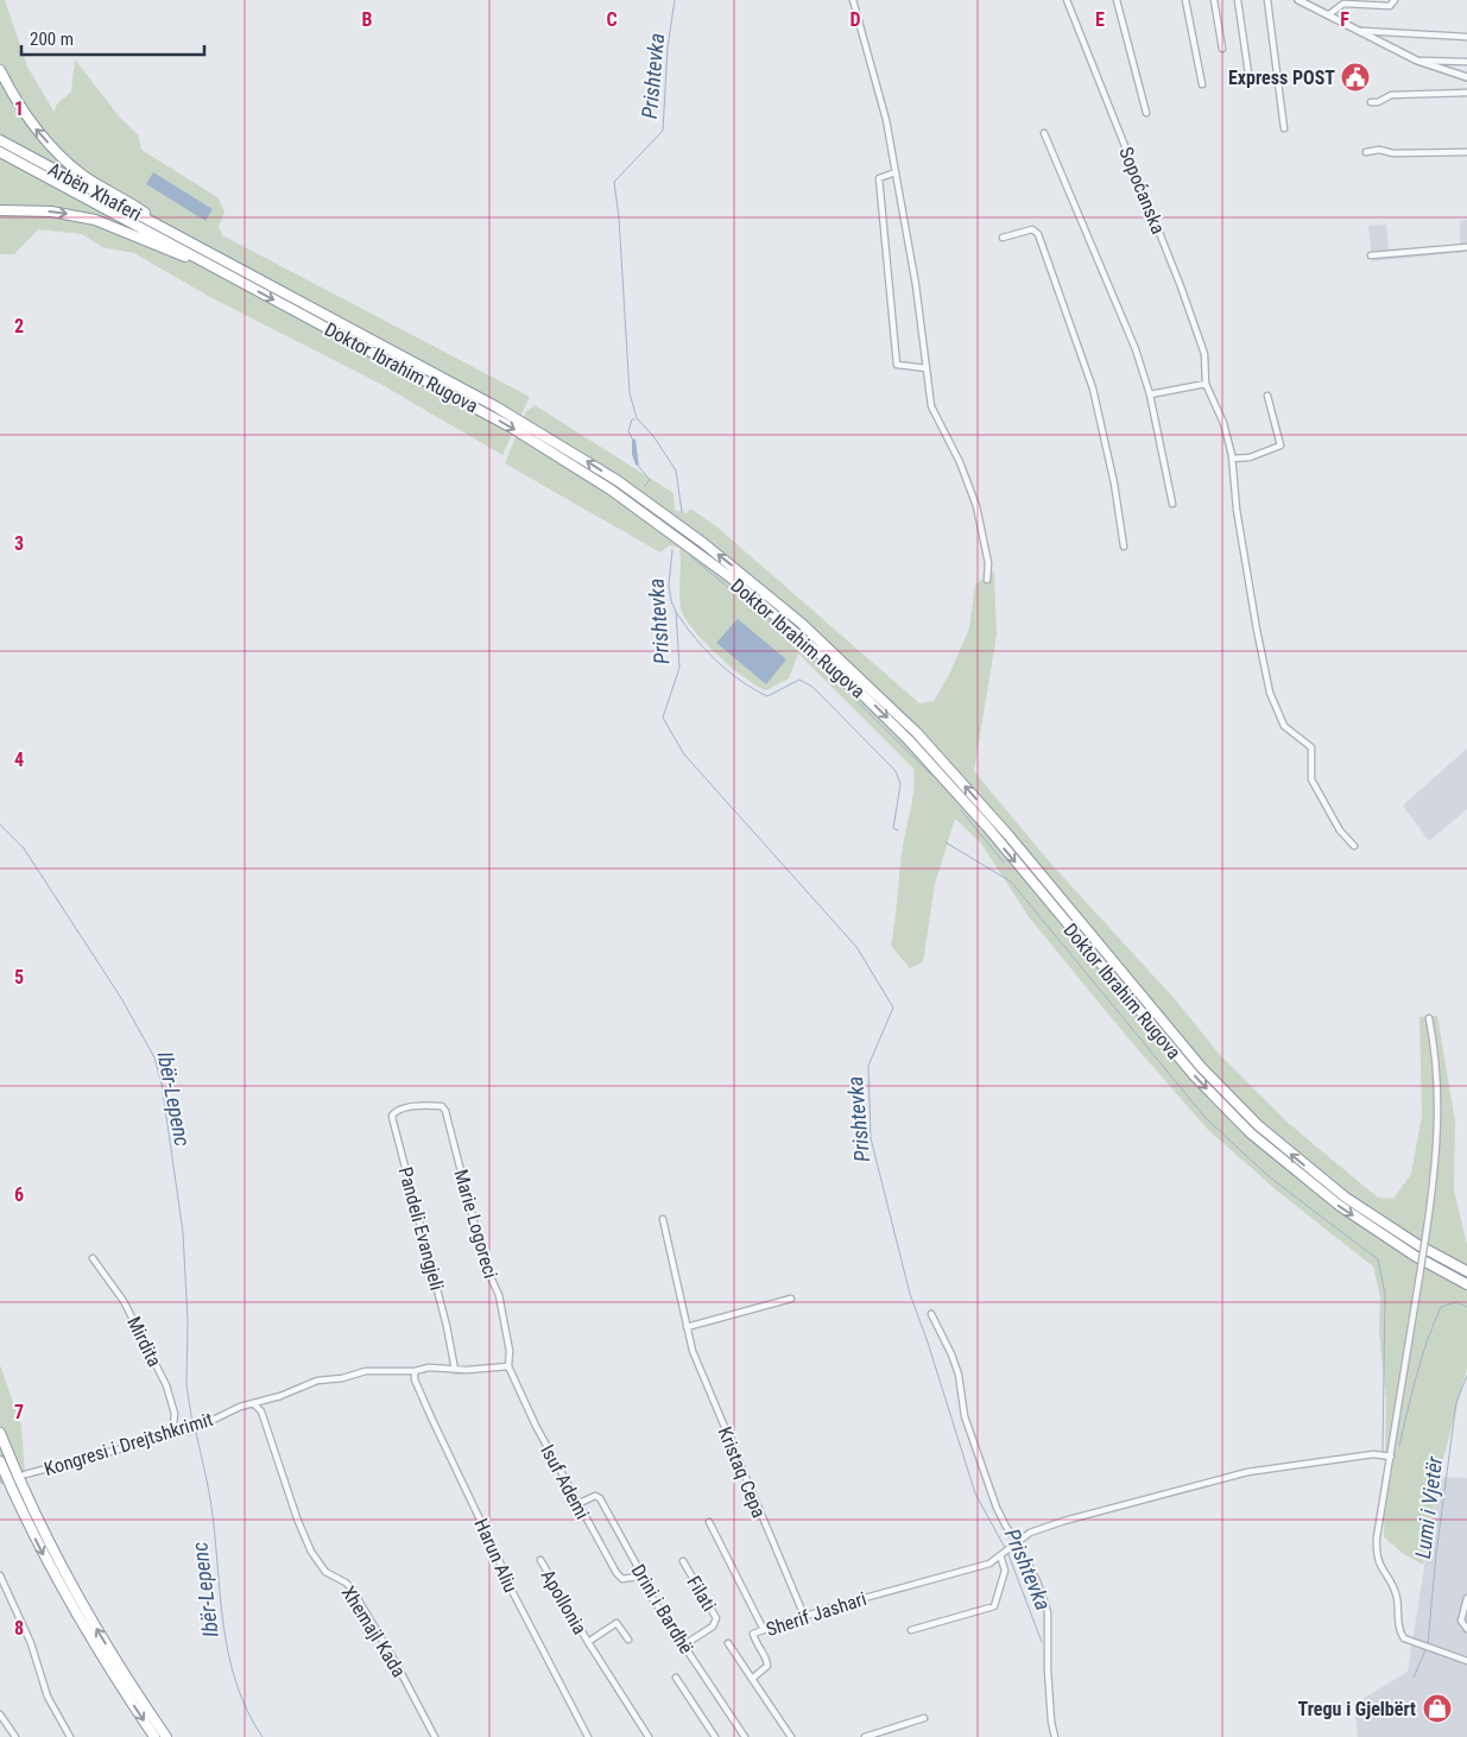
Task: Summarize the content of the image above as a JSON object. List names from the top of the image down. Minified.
{"streets":{"highway":["Arbën Xhaferi","Doktor Ibrahim Rugova"],"street":["Sopoćanska","Marie Logoreci","Pandeli Evangjeli","Mirdita","Kongresi i Drejtshkrimit","Kristaq Cepa","Isuf Ademi","Harun Aliu","Filati","Apollonia","Drini i Bardhë","Sherif Jashari","Xhemajl Kada"]},"crossings":[["Arbën Xhaferi","Doktor Ibrahim Rugova"],["Marie Logoreci","Pandeli Evangjeli"],["Marie Logoreci","Kongresi i Drejtshkrimit"],["Marie Logoreci","Isuf Ademi"],["Pandeli Evangjeli","Kongresi i Drejtshkrimit"],["Mirdita","Kongresi i Drejtshkrimit"],["Kongresi i Drejtshkrimit","Isuf Ademi"],["Kongresi i Drejtshkrimit","Harun Aliu"],["Kongresi i Drejtshkrimit","Xhemajl Kada"],["Kristaq Cepa","Sherif Jashari"],["Isuf Ademi","Drini i Bardhë"],["Filati","Drini i Bardhë"]],"water":["Prishtevka","Ibër-Lepenc","Lumi i Vjetër"],"places":{"public building":["Express POST"],"shop":["Tregu i Gjelbërt"]},"scale_bar":"200 m","grid":{"columns":["B","C","D","E","F"],"rows":["1","2","3","4","5","6","7","8"]}}
